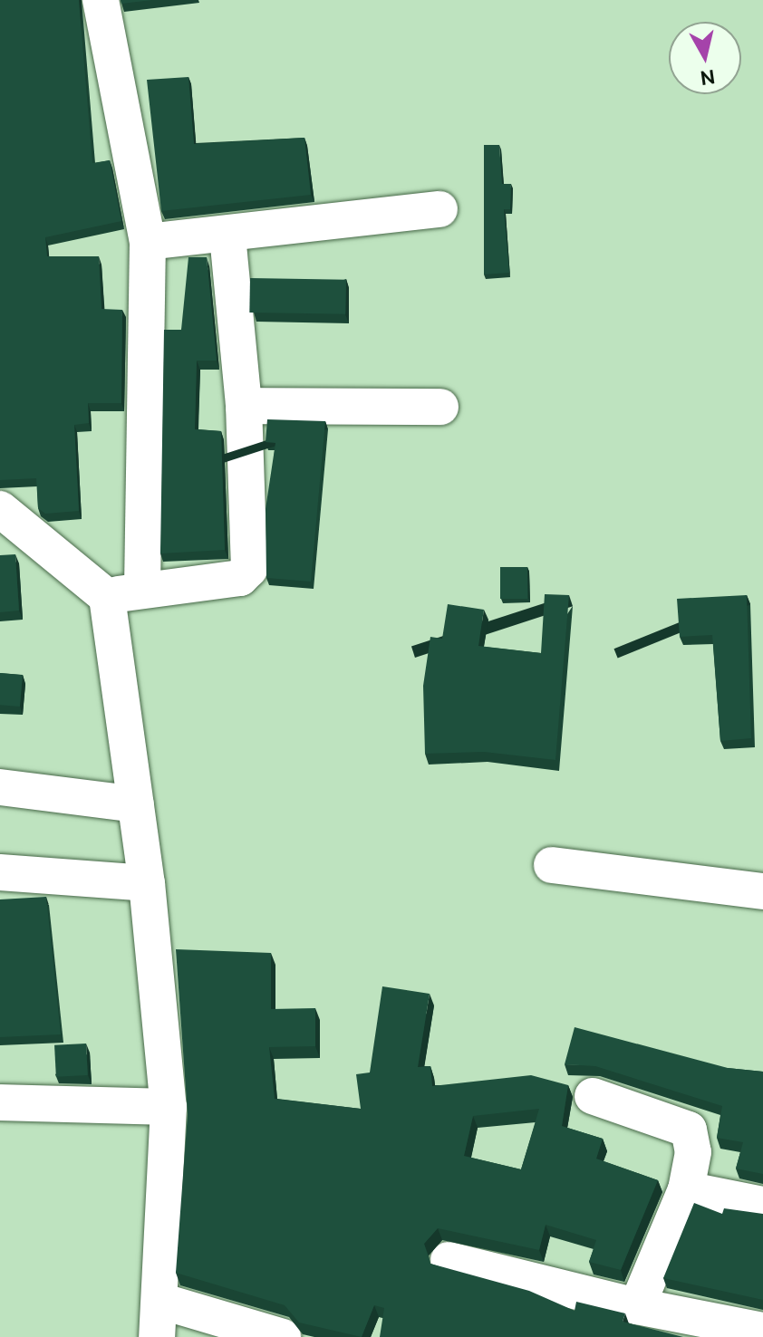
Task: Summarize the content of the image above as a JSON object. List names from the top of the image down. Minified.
{"north":"bottom"}
